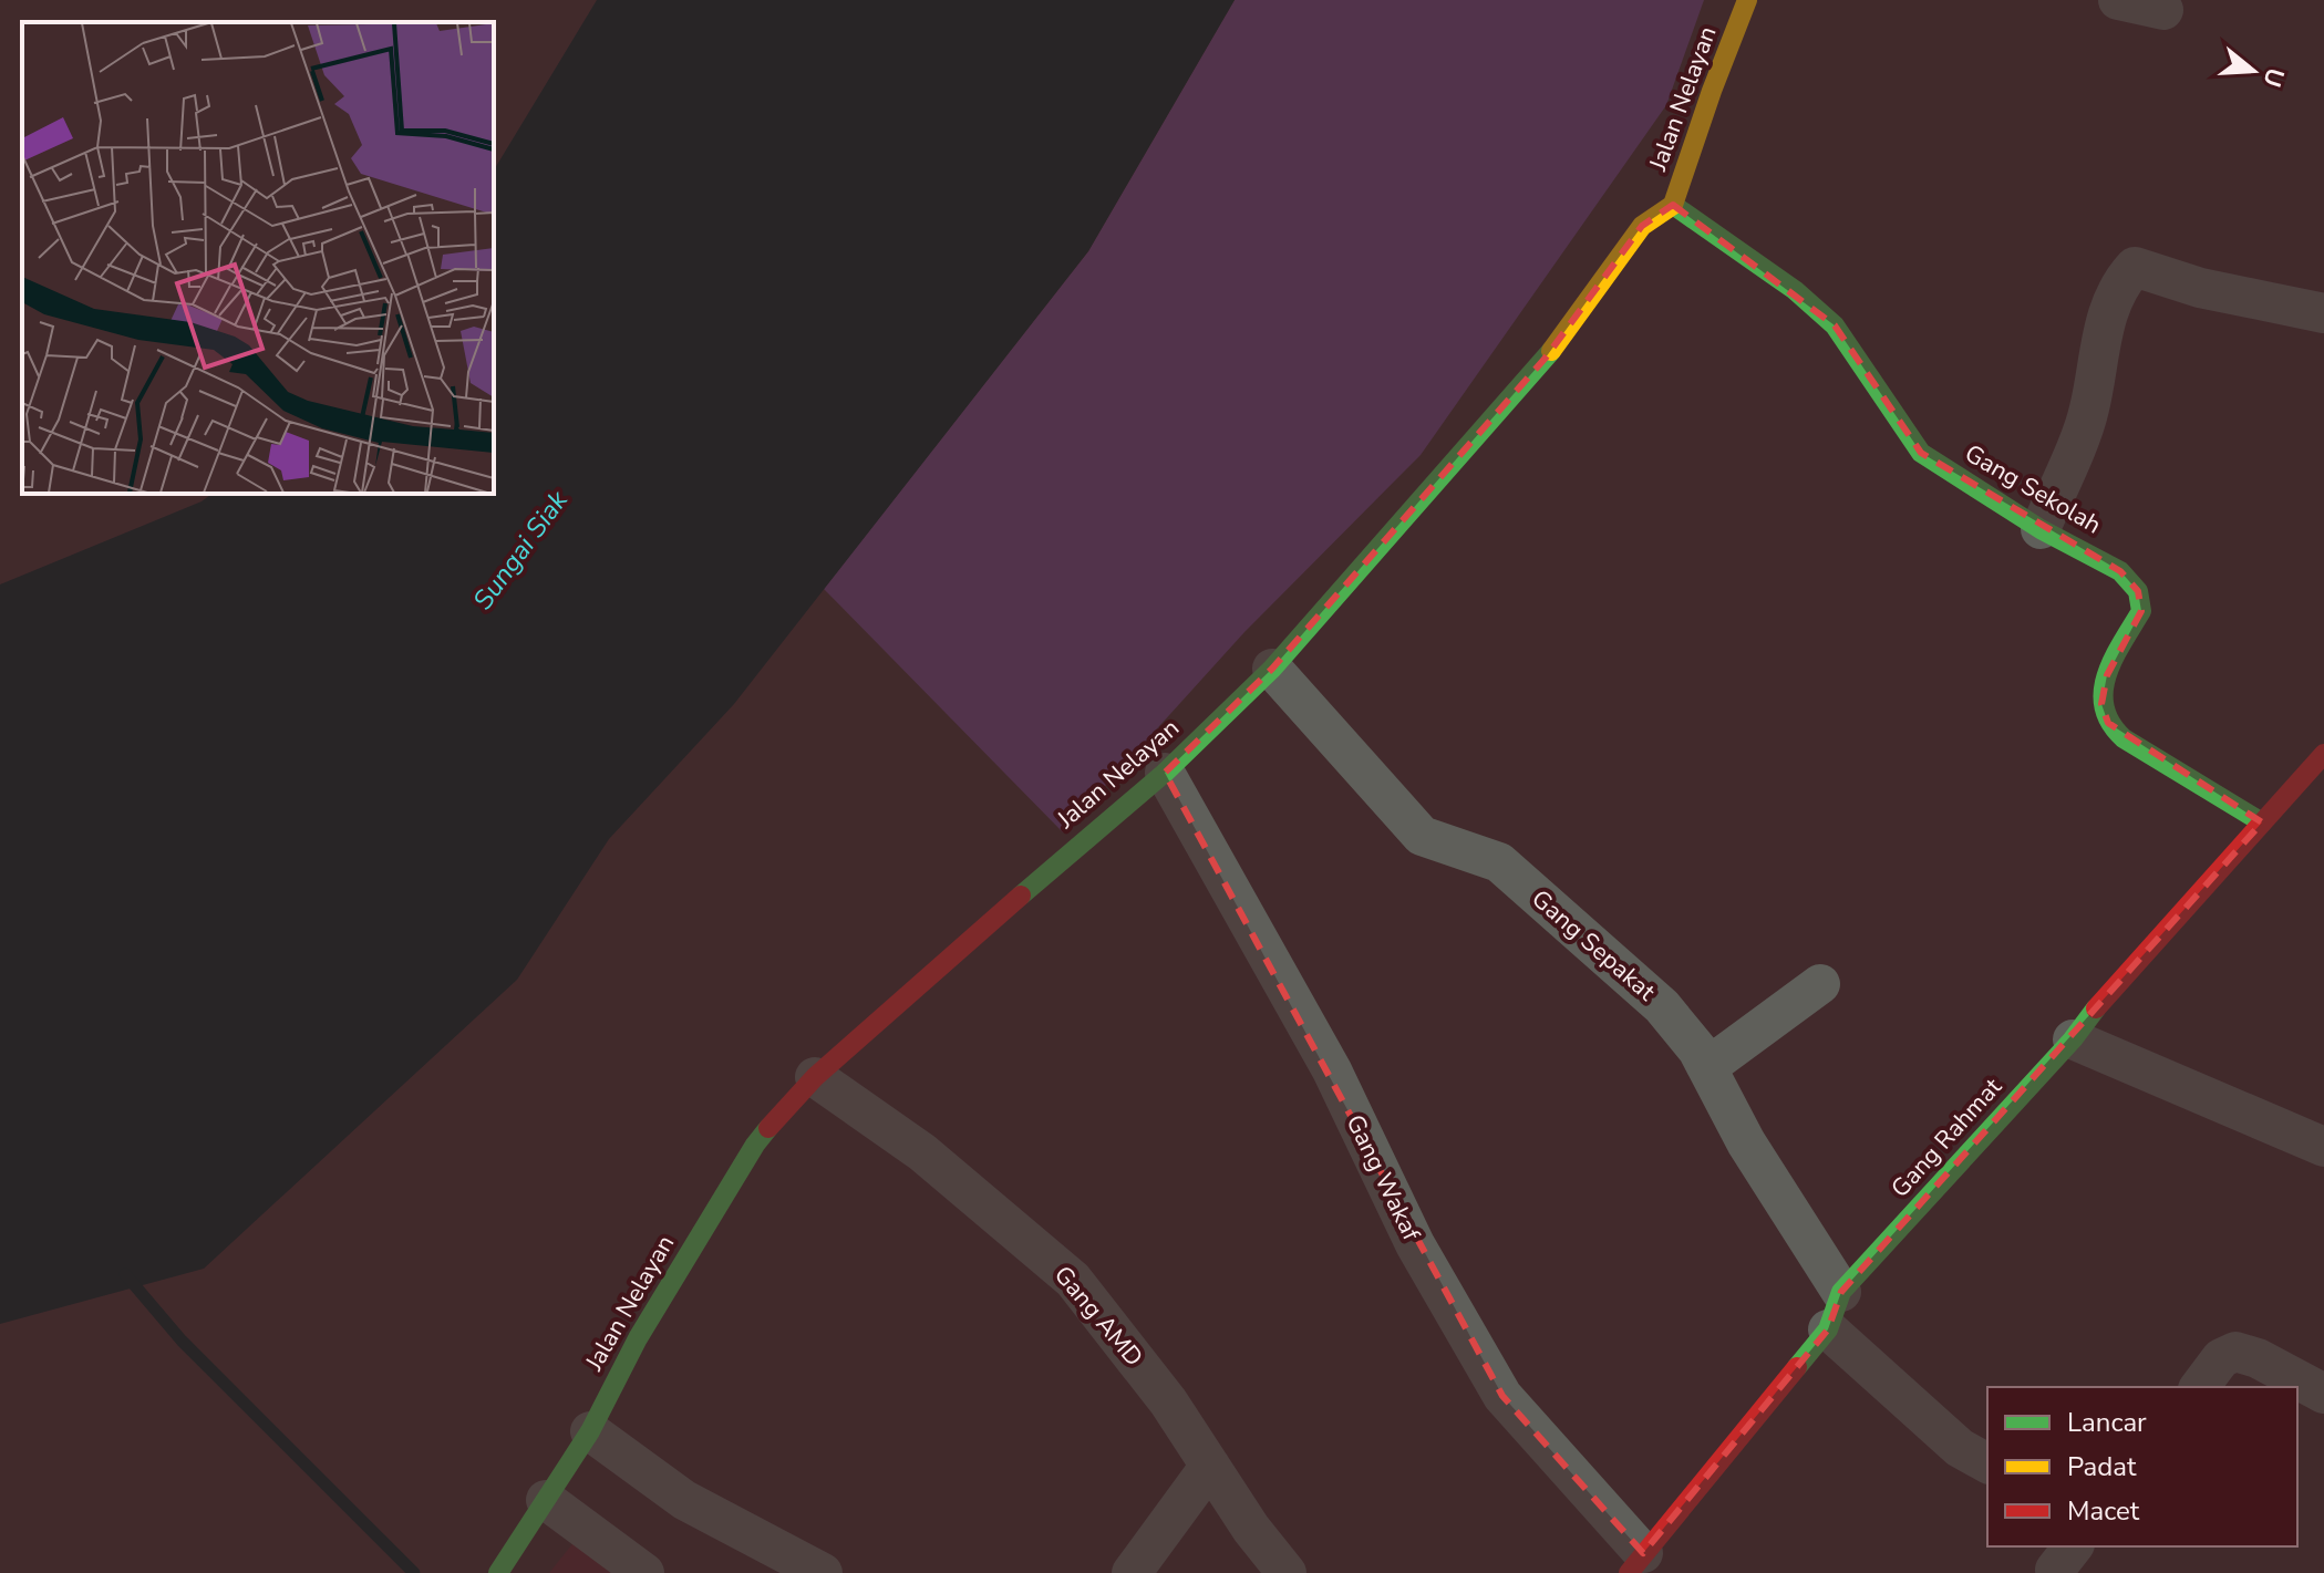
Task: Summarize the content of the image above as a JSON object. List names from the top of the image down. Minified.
{"streets":{"main road":["Jalan Nelayan","Gang Sekolah","Gang Rahmat"],"street":["Gang Sepakat","Gang Wakaf","Gang AMD"]},"crossings":[["Jalan Nelayan","Gang Sekolah"],["Jalan Nelayan","Gang Sepakat"],["Jalan Nelayan","Gang Wakaf"],["Jalan Nelayan","Gang AMD"],["Gang Sekolah","Gang Rahmat"],["Gang Sepakat","Gang Rahmat"],["Gang Rahmat","Gang Wakaf"]],"water":["Sungai Siak"],"legend":["Lancar","Padat","Macet"],"north":"right"}
